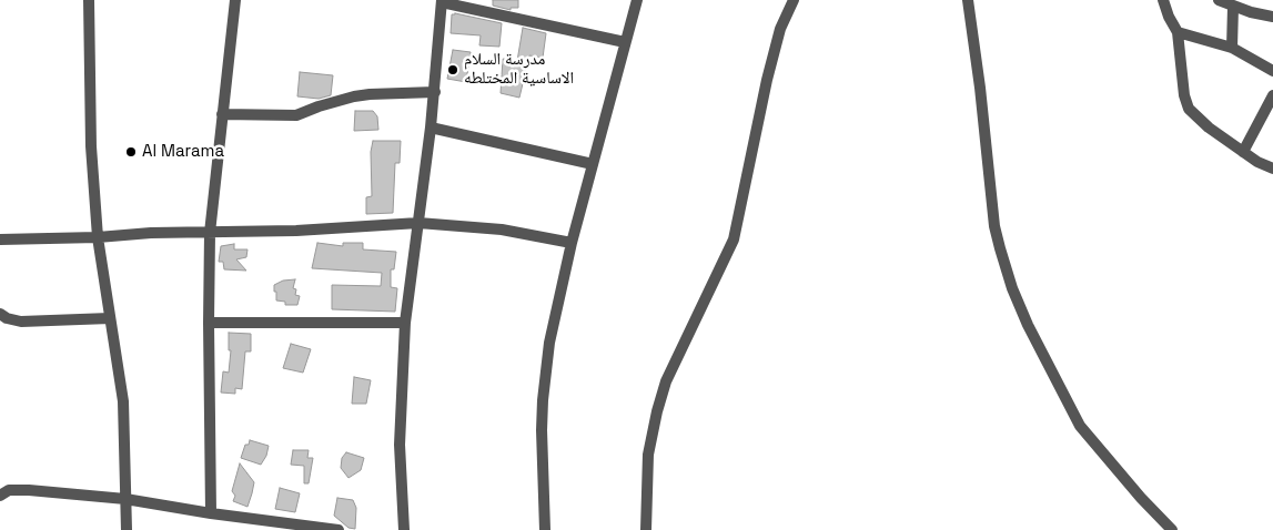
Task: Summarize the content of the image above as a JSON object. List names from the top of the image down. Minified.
{"places":["مدرسة السلام الاساسية المختلطه","Al Marama"]}
